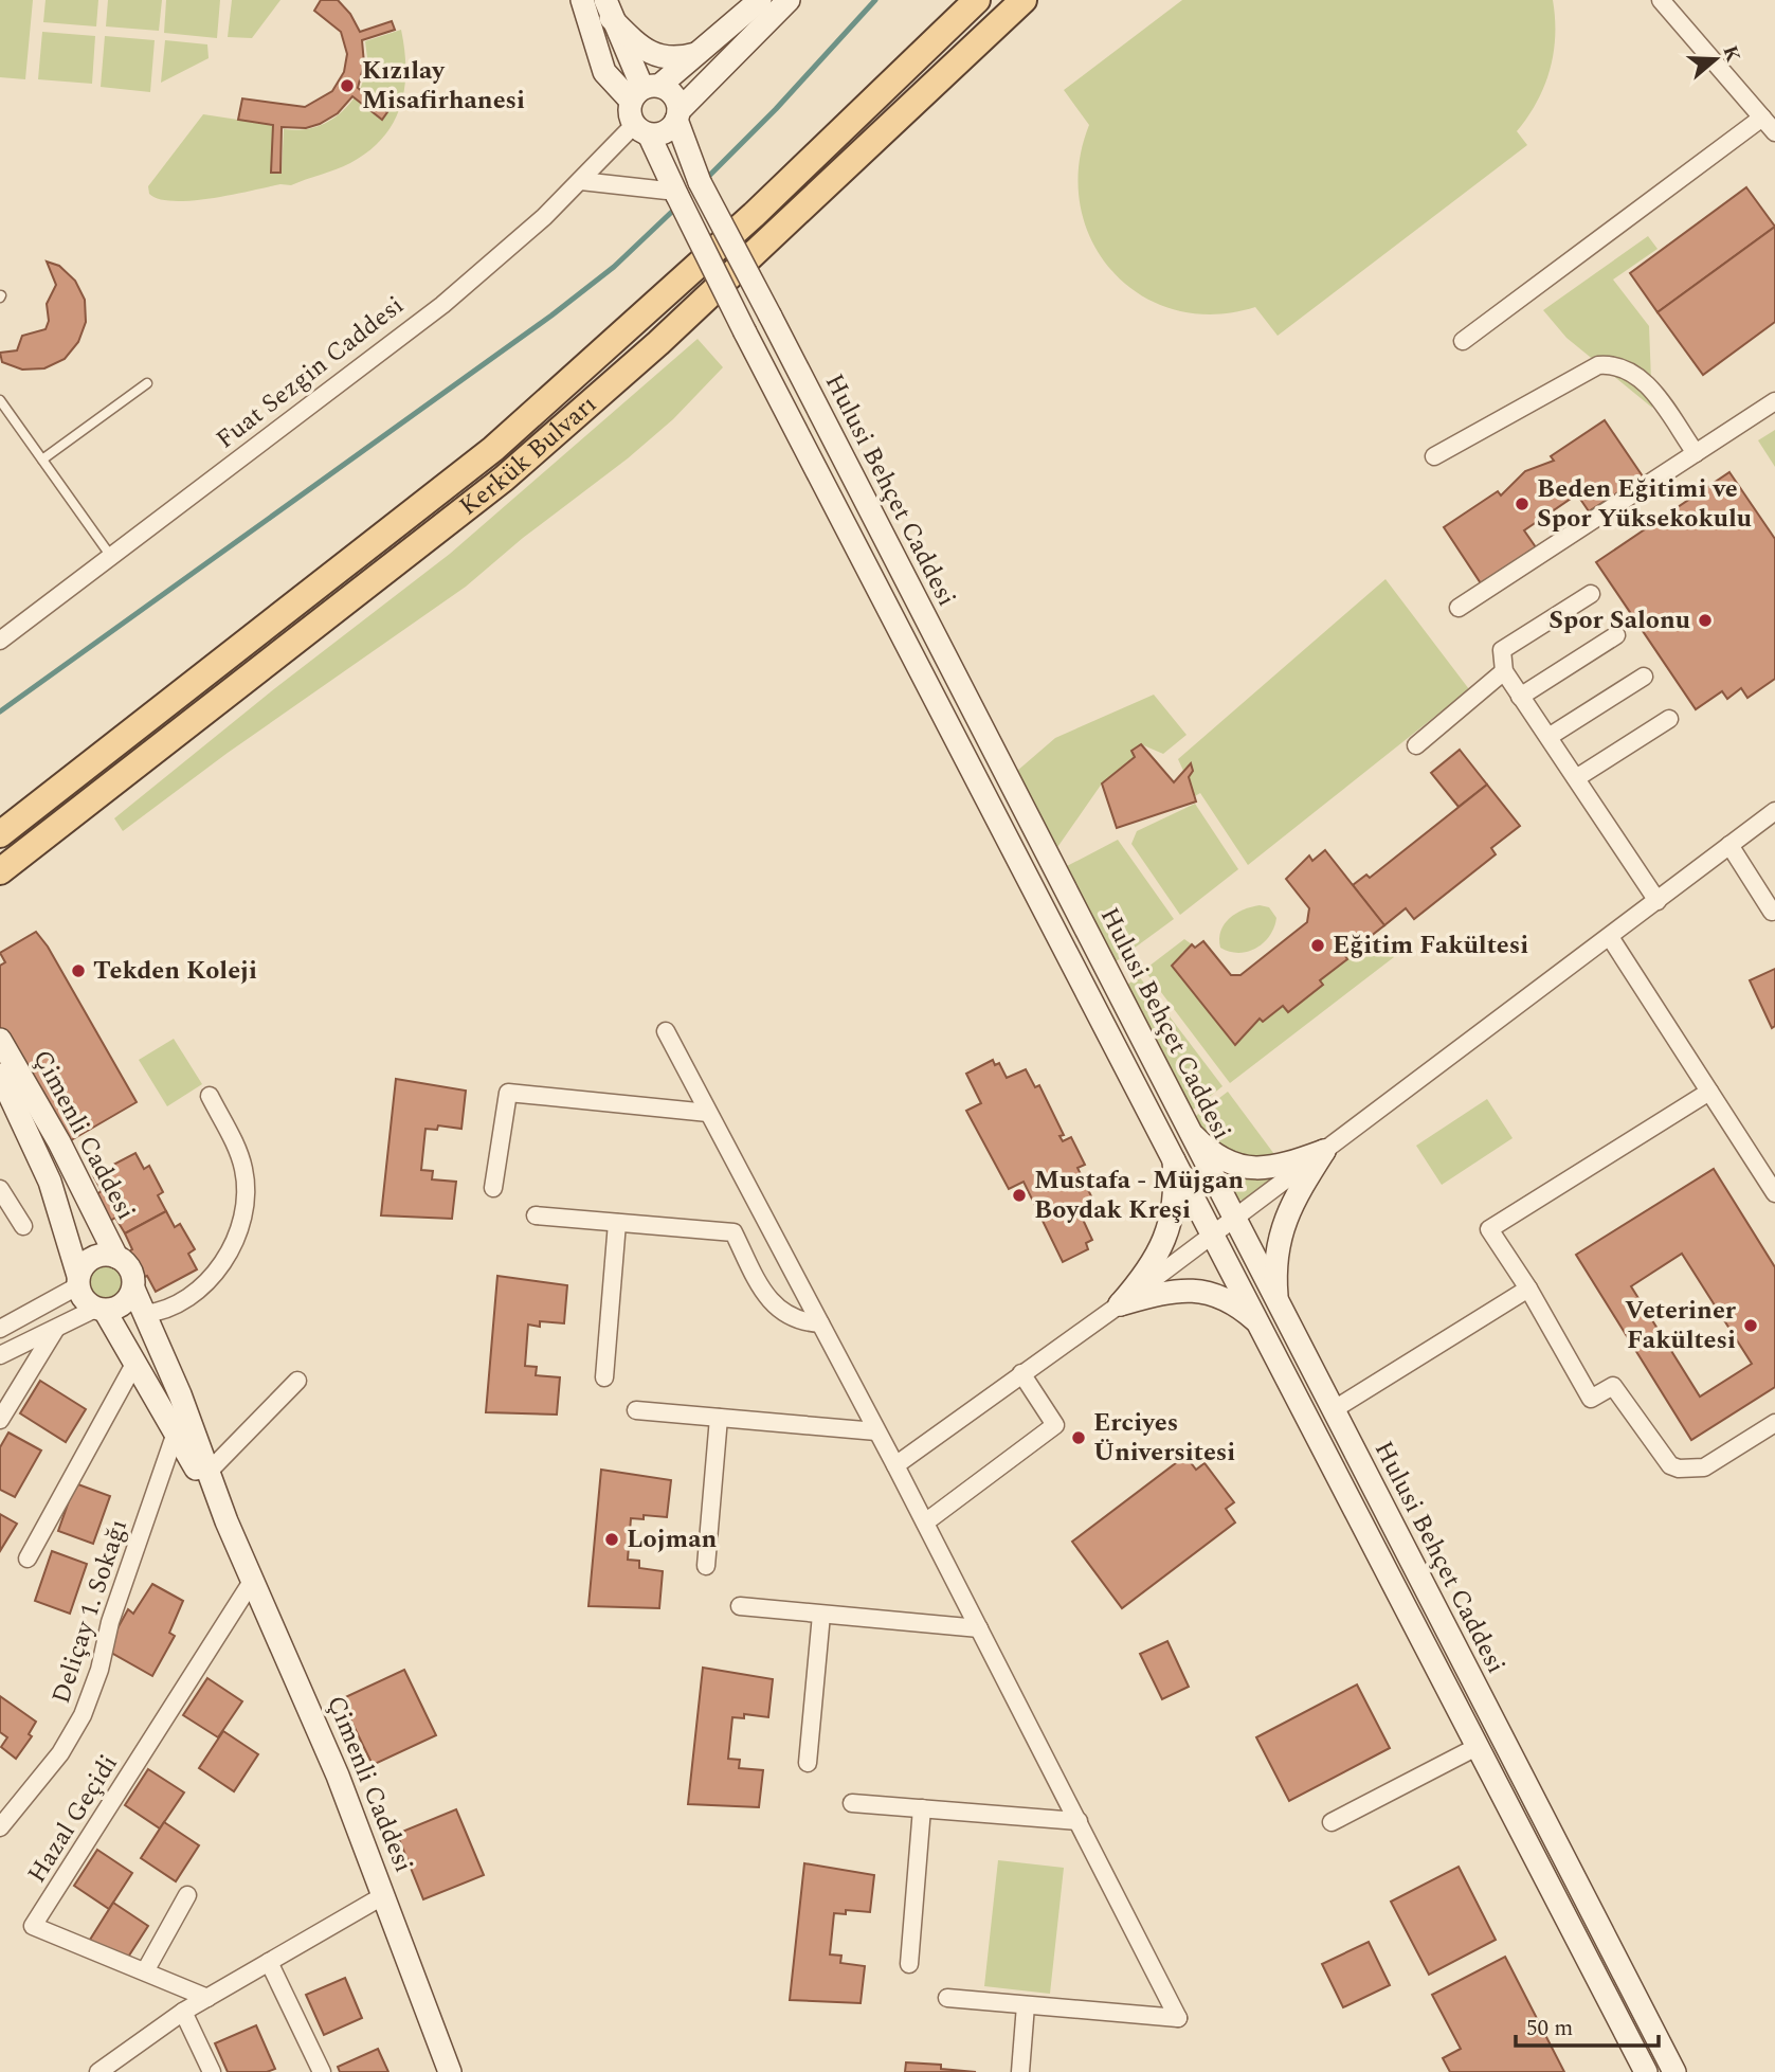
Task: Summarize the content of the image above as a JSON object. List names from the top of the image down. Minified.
{"streets":{"main road":["Kerkük Bulvarı"],"street":["Fuat Sezgin Caddesi","Hulusi Behçet Caddesi","Çimenli Caddesi","Deliçay 1. Sokağı","Hazal Geçidi"]},"crossings":[["Fuat Sezgin Caddesi","Hulusi Behçet Caddesi"],["Çimenli Caddesi","Deliçay 1. Sokağı"],["Çimenli Caddesi","Hazal Geçidi"]],"places":["Kızılay Misafirhanesi","Beden Eğitimi ve Spor Yüksekokulu","Spor Salonu","Eğitim Fakültesi","Tekden Koleji","Mustafa - Müjgan Boydak Kreşi","Veteriner Fakültesi","Erciyes Üniversitesi","Lojman"],"scale_bar":"50 m","north":"right"}
